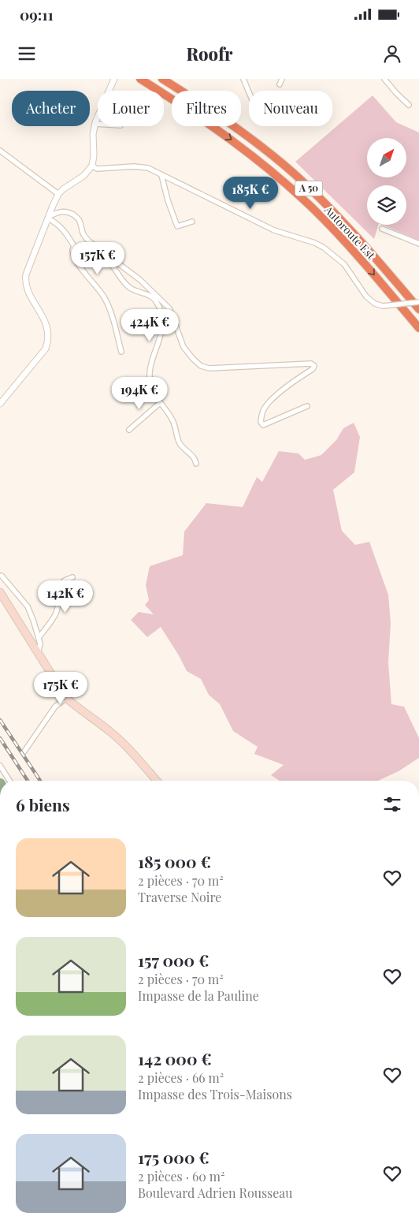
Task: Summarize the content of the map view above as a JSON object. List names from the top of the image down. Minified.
{"streets":{"highway":["A 50","Autoroute Est"]},"north":"top right","page":{"status":"09:11","header":"Roofr","chip":["Acheter","Louer","Filtres","Nouveau"],"price":["185K €","157K €","424K €","194K €","142K €","175K €"],"heading":"6 biens","list":[{"name":"185 000 €","note":"2 pièces · 70 m² · Traverse Noire"},{"name":"157 000 €","note":"2 pièces · 70 m² · Impasse de la Pauline"},{"name":"142 000 €","note":"2 pièces · 66 m² · Impasse des Trois-Maisons"},{"name":"175 000 €","note":"2 pièces · 60 m² · Boulevard Adrien Rousseau"}]}}
